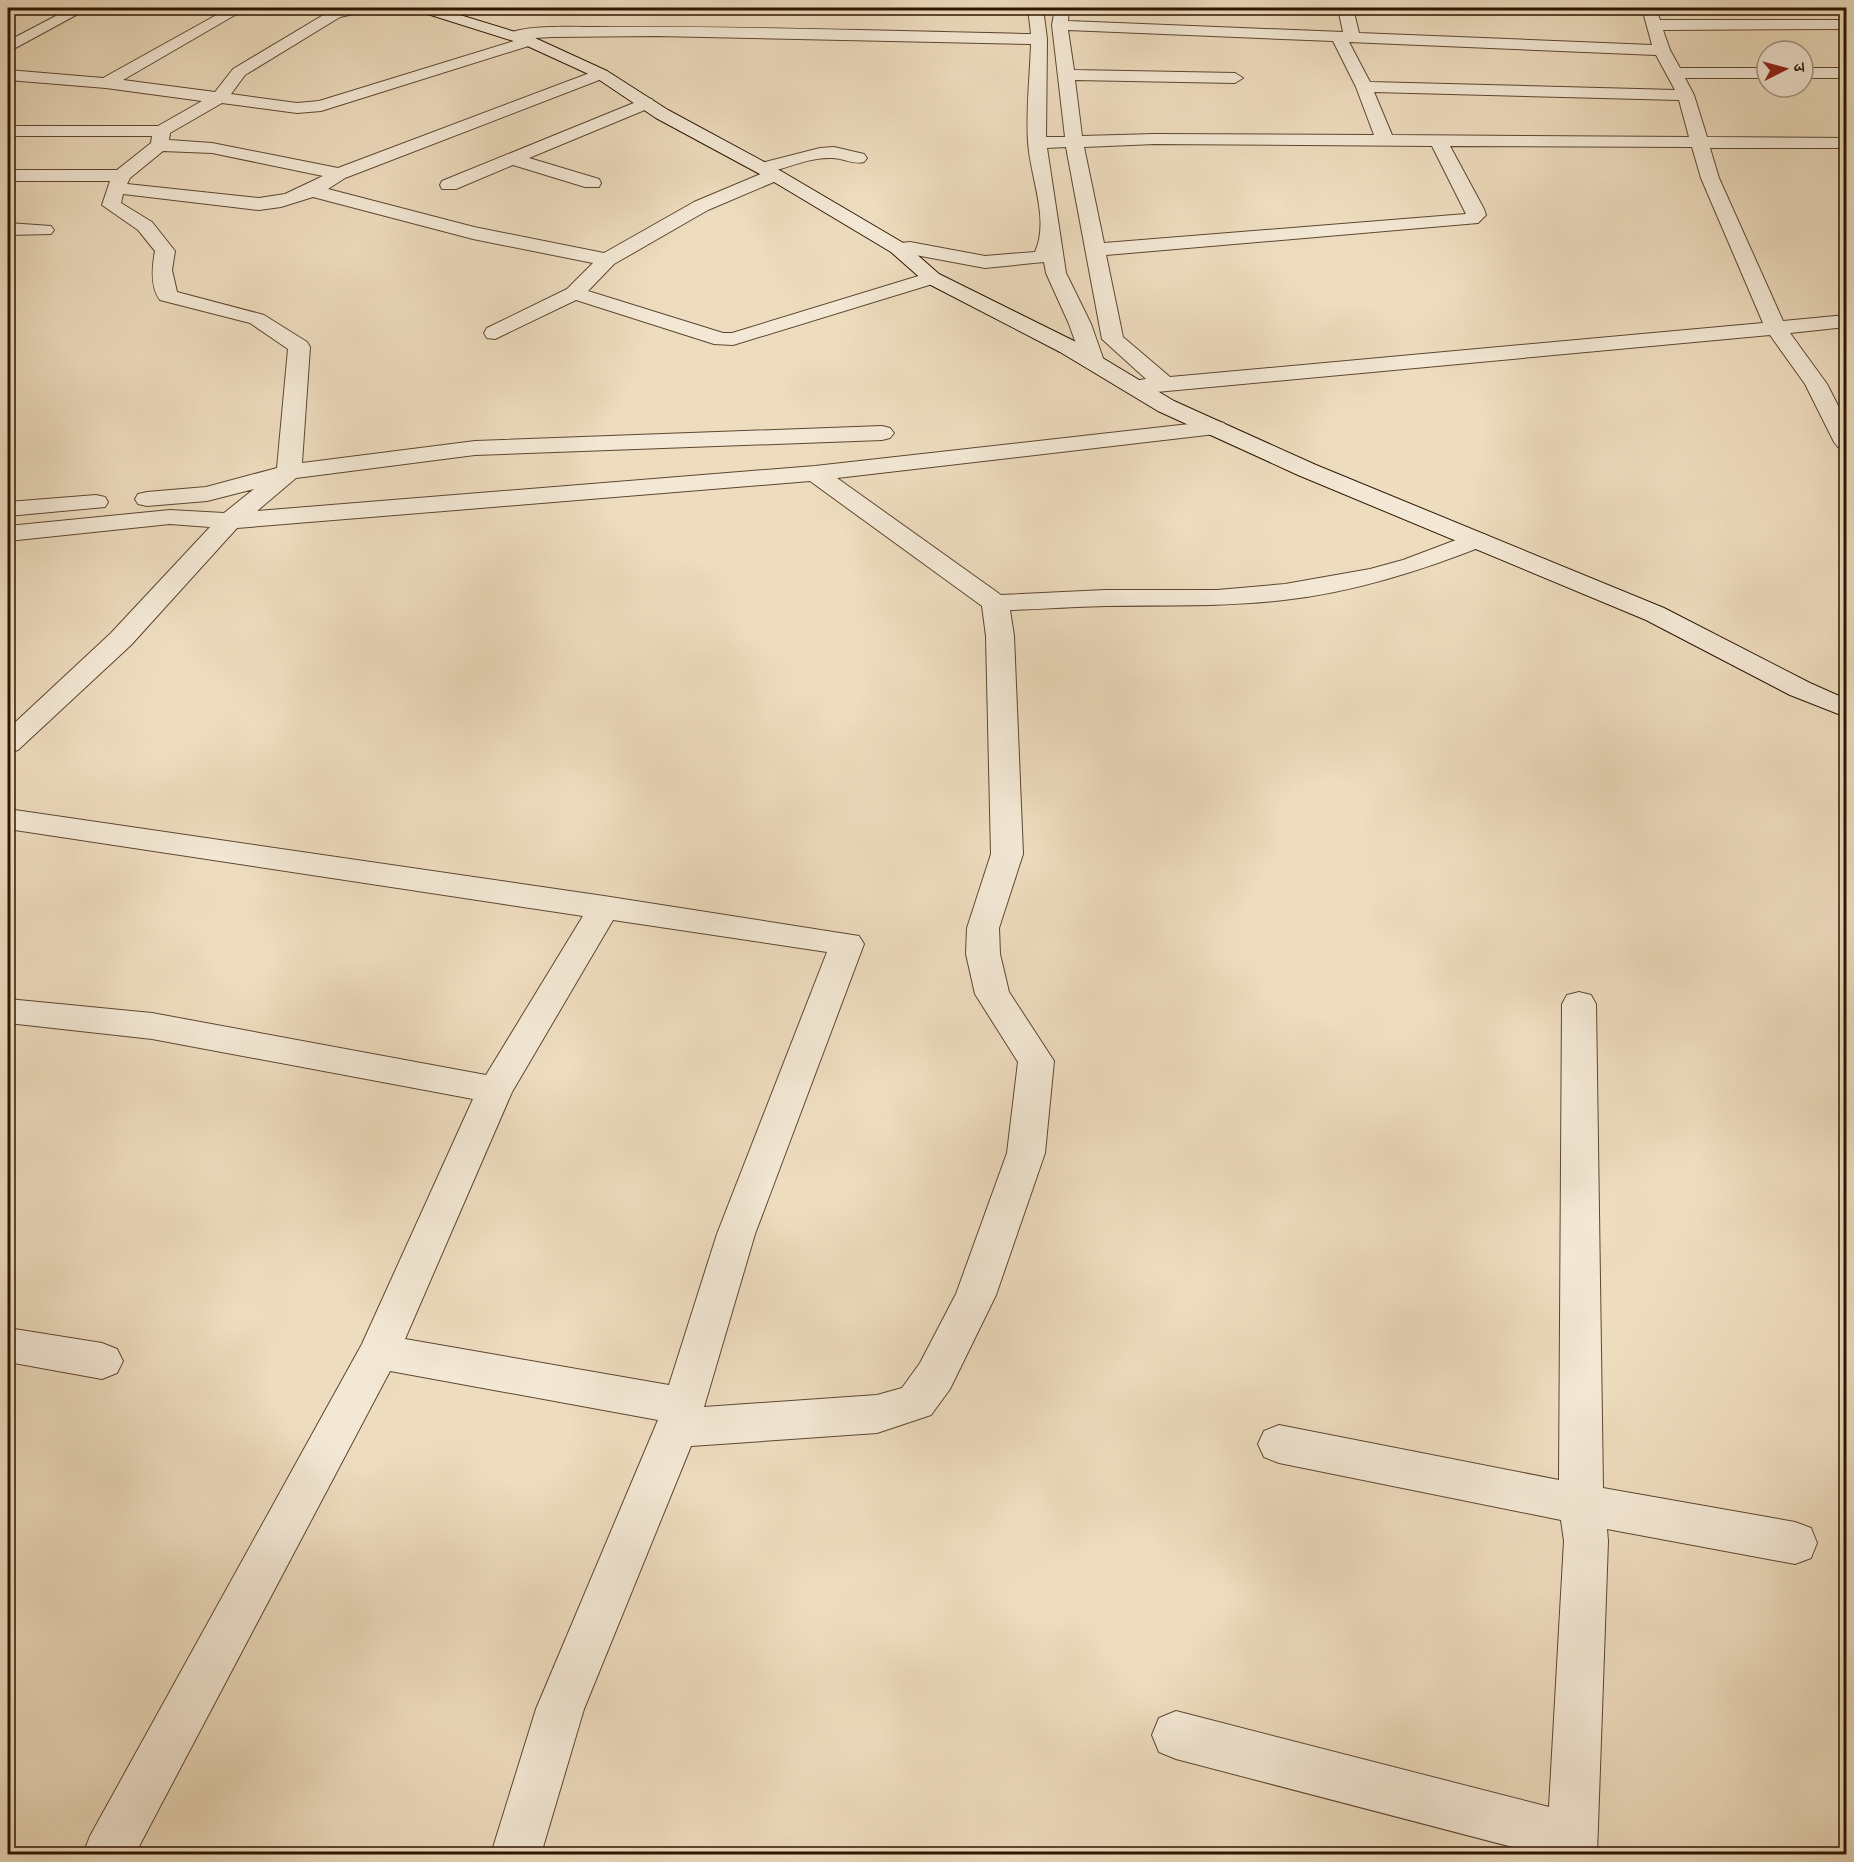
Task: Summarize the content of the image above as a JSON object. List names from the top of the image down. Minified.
{"north":"right"}
